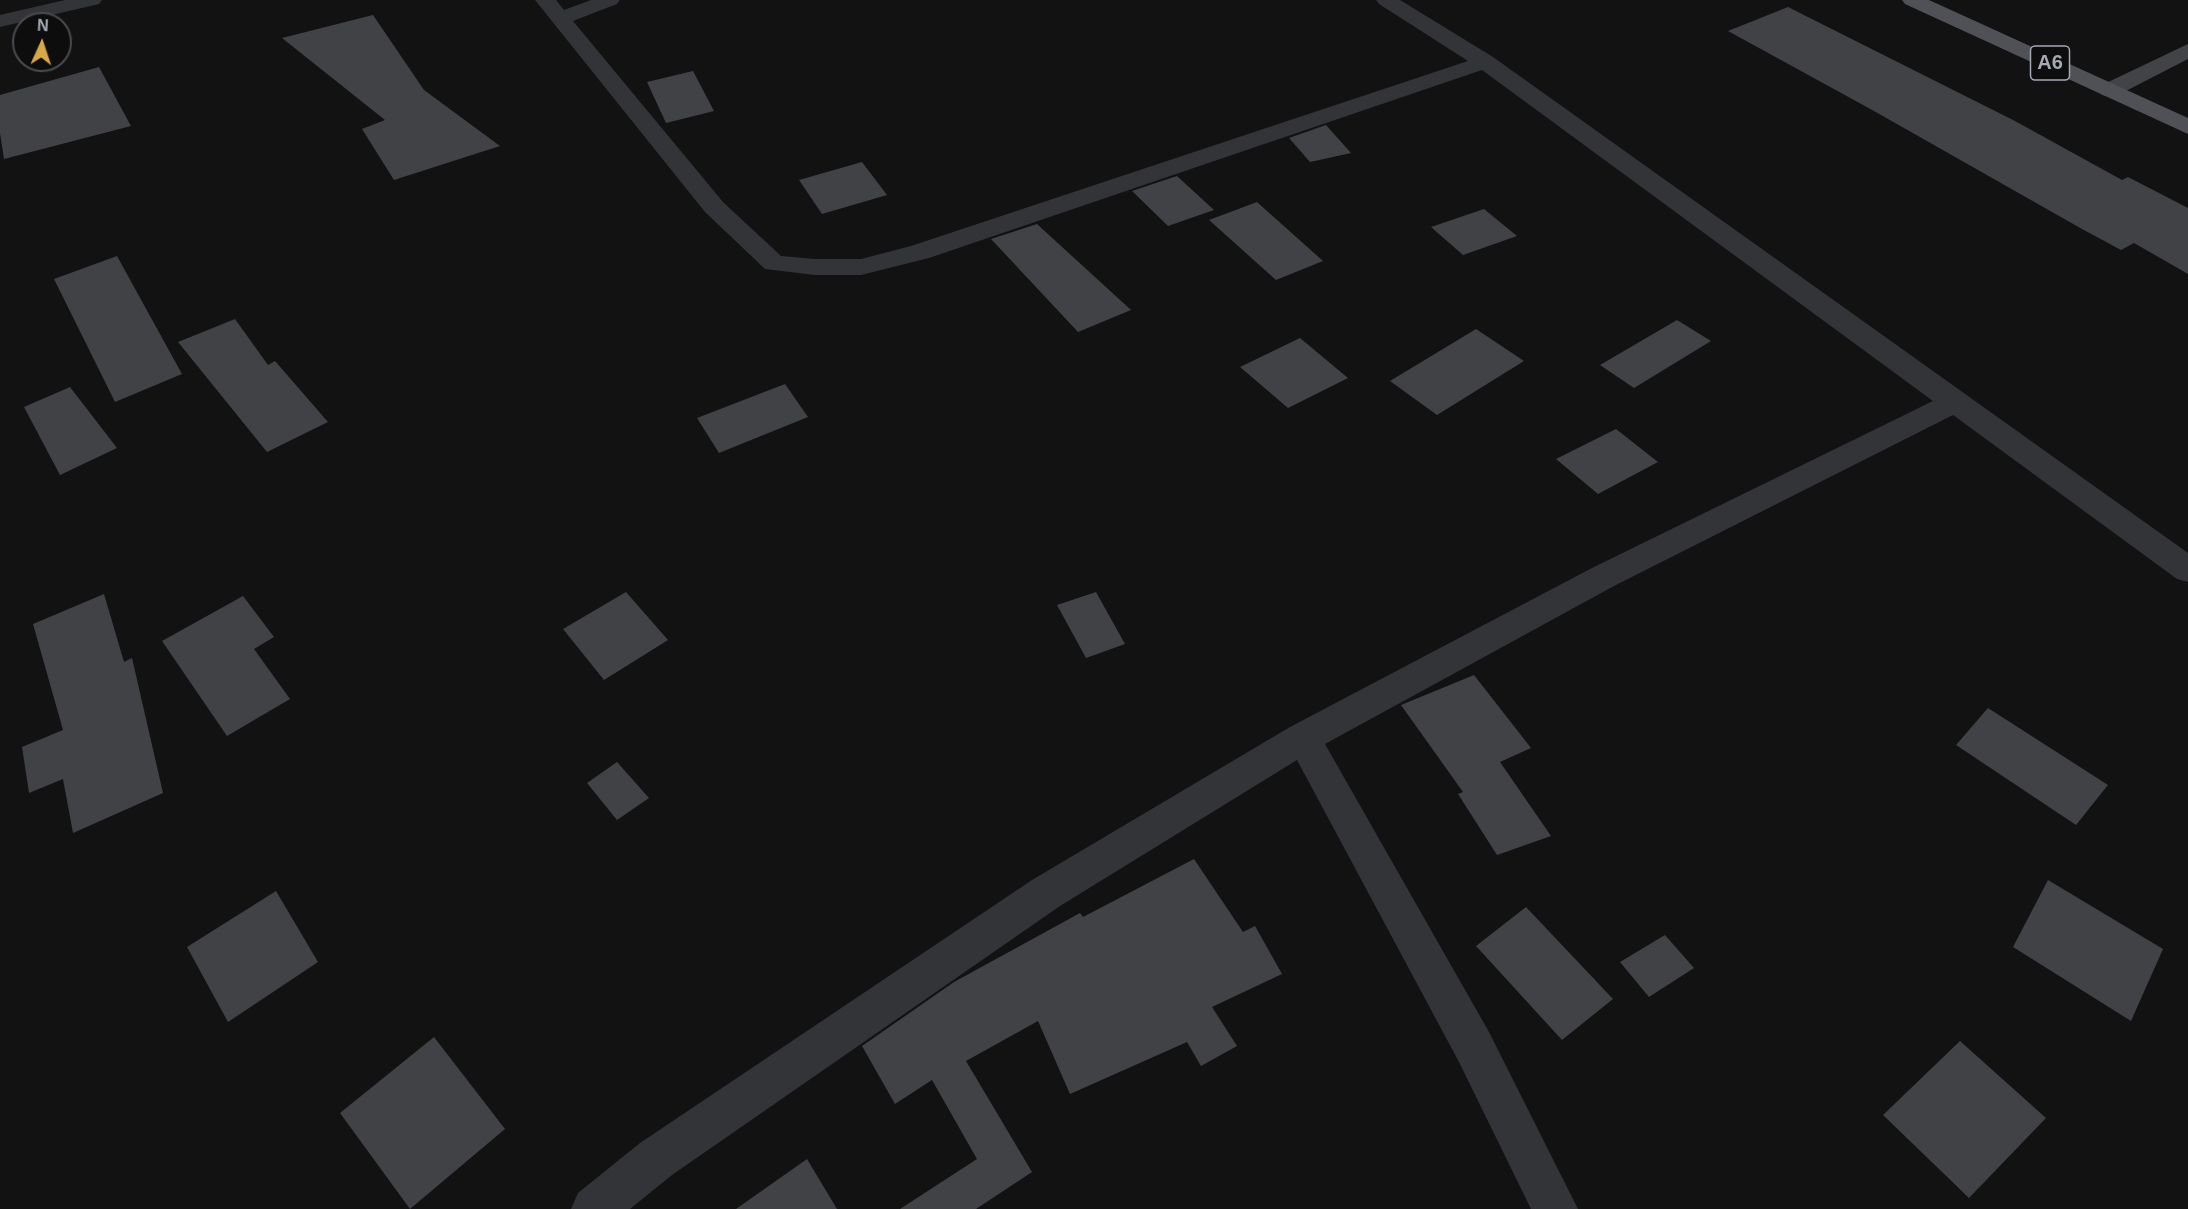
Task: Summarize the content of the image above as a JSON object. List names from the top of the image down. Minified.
{"streets":{"main road":["A6"]},"north":"top"}
